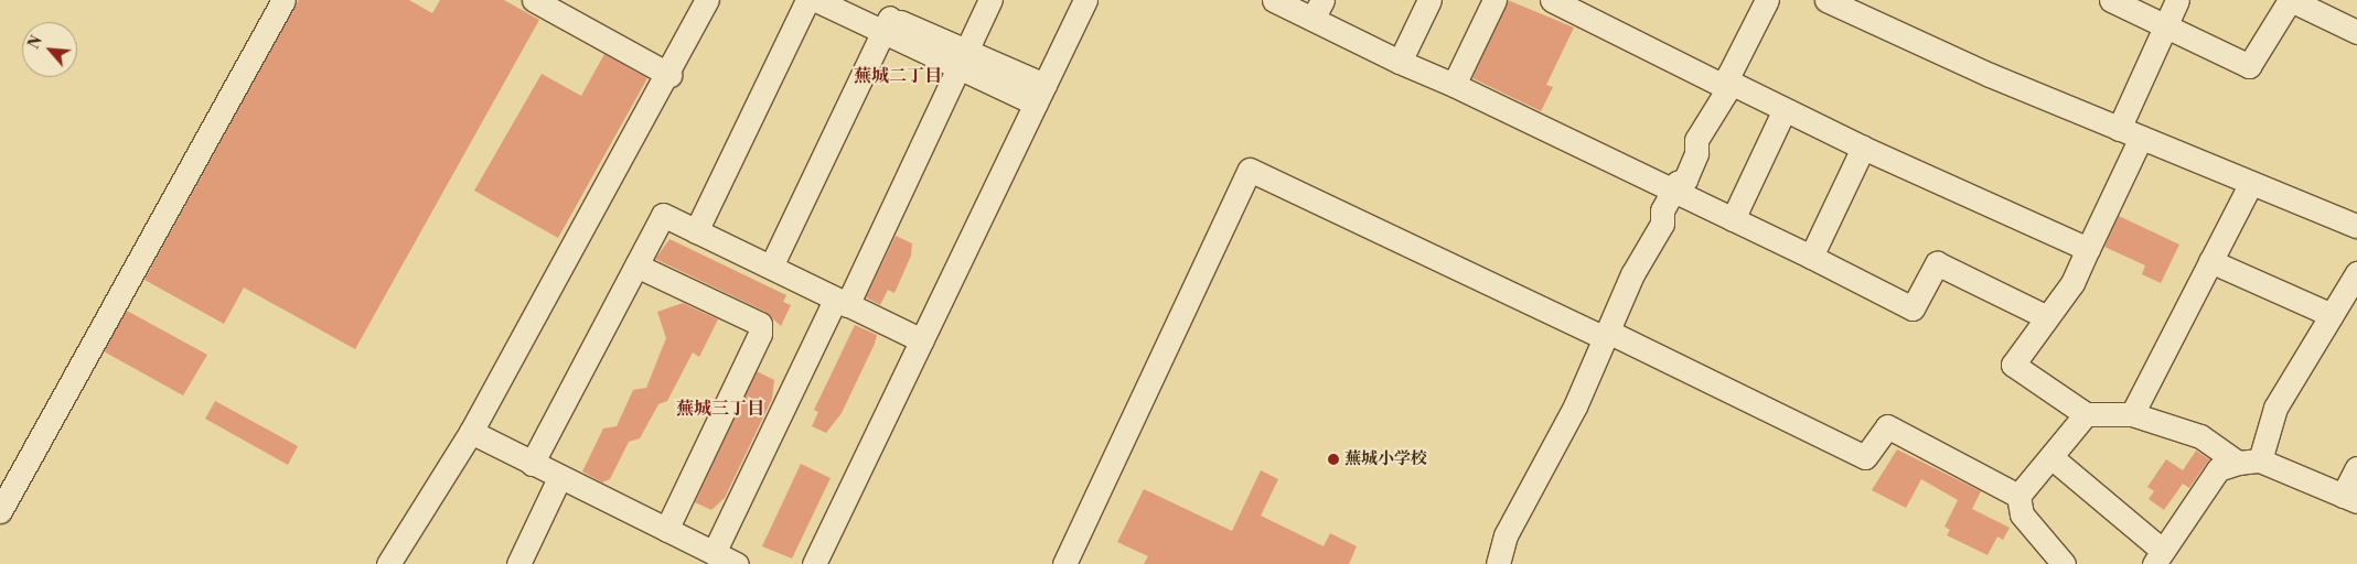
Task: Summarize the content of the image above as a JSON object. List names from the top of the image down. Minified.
{"districts":["蕪城二丁目","蕪城三丁目"],"places":["蕪城小学校"],"north":"top left"}
